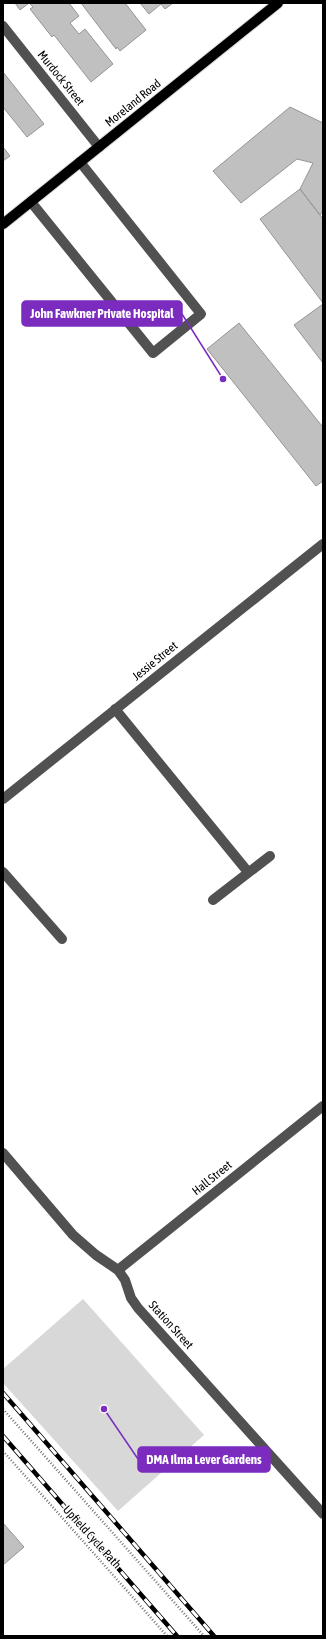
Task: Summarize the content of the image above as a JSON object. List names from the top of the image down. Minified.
{"streets":{"main road":["Moreland Road"],"street":["Murdock Street","Jessie Street","Hall Street","Station Street"],"path":["Upfield Cycle Path"]},"crossings":[["Murdock Street","Moreland Road"],["Hall Street","Station Street"]],"places":["John Fawkner Private Hospital","DMA Ilma Lever Gardens"]}
